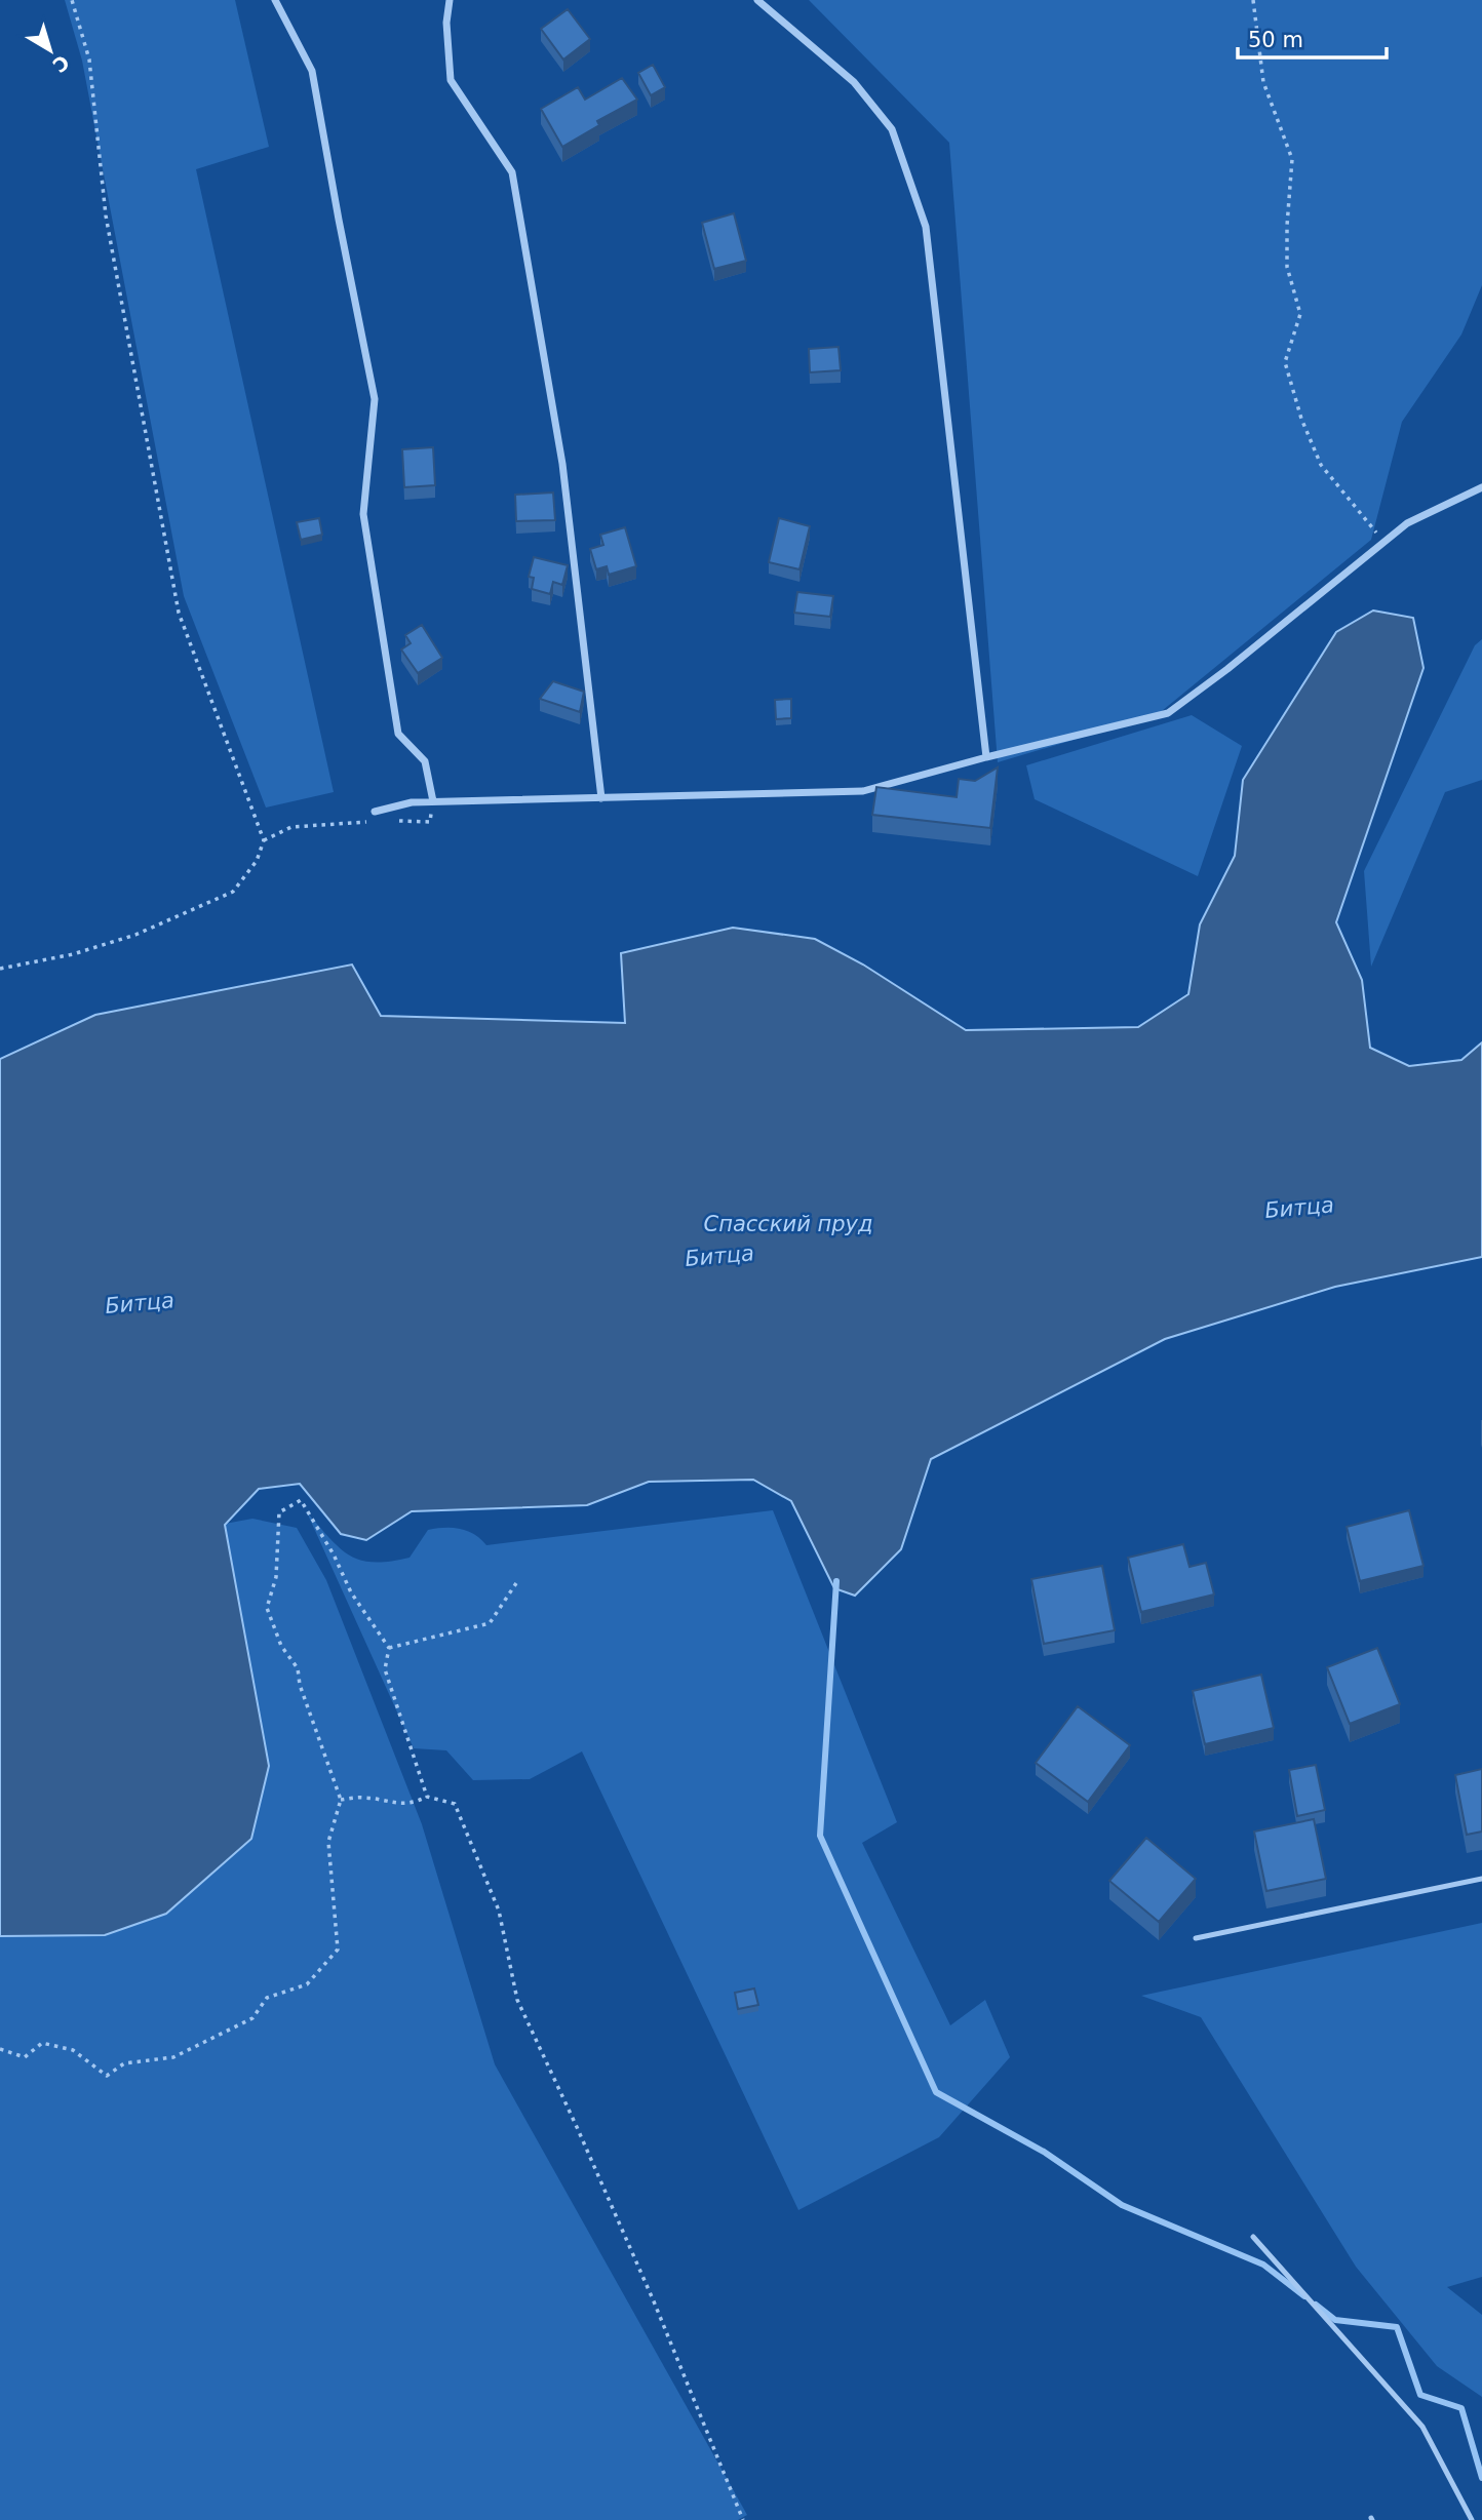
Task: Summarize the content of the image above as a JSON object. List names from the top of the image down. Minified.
{"water":["Битца","Спасский пруд"],"scale_bar":"50 m","north":"bottom right"}
